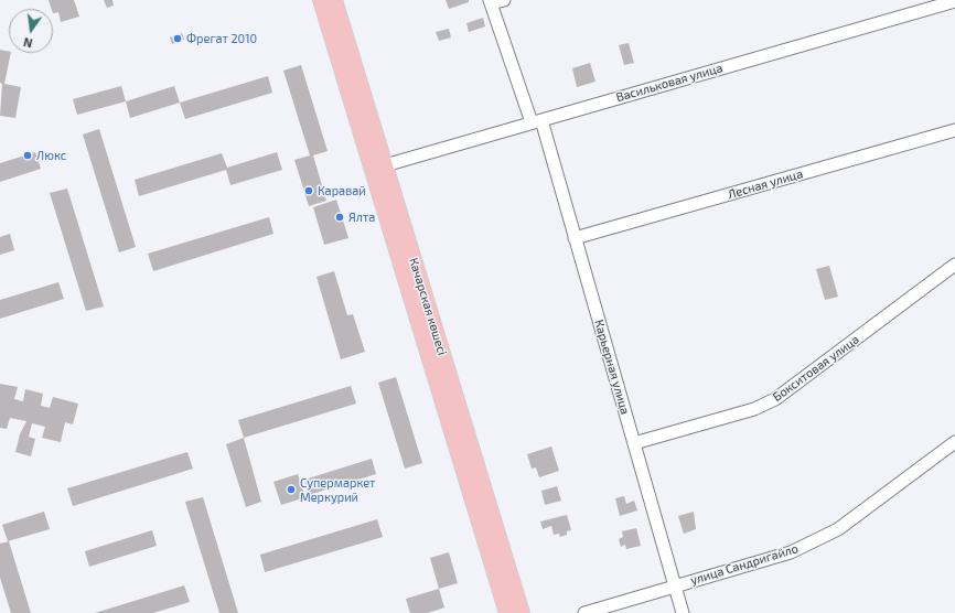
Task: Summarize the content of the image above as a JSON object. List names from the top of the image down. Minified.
{"streets":{"main road":["Качарская көшесі"],"street":["Васильковая улица","Лесная улица","Карьерная улица","Бокситовая улица","улица Сандригайло"]},"crossings":[["Васильковая улица","Качарская көшесі"],["Васильковая улица","Карьерная улица"],["Лесная улица","Карьерная улица"],["Карьерная улица","Бокситовая улица"],["Карьерная улица","улица Сандригайло"]],"places":["Фрегат 2010","Люкс","Каравай","Ялта","Супермаркет Меркурий"],"north":"bottom"}
